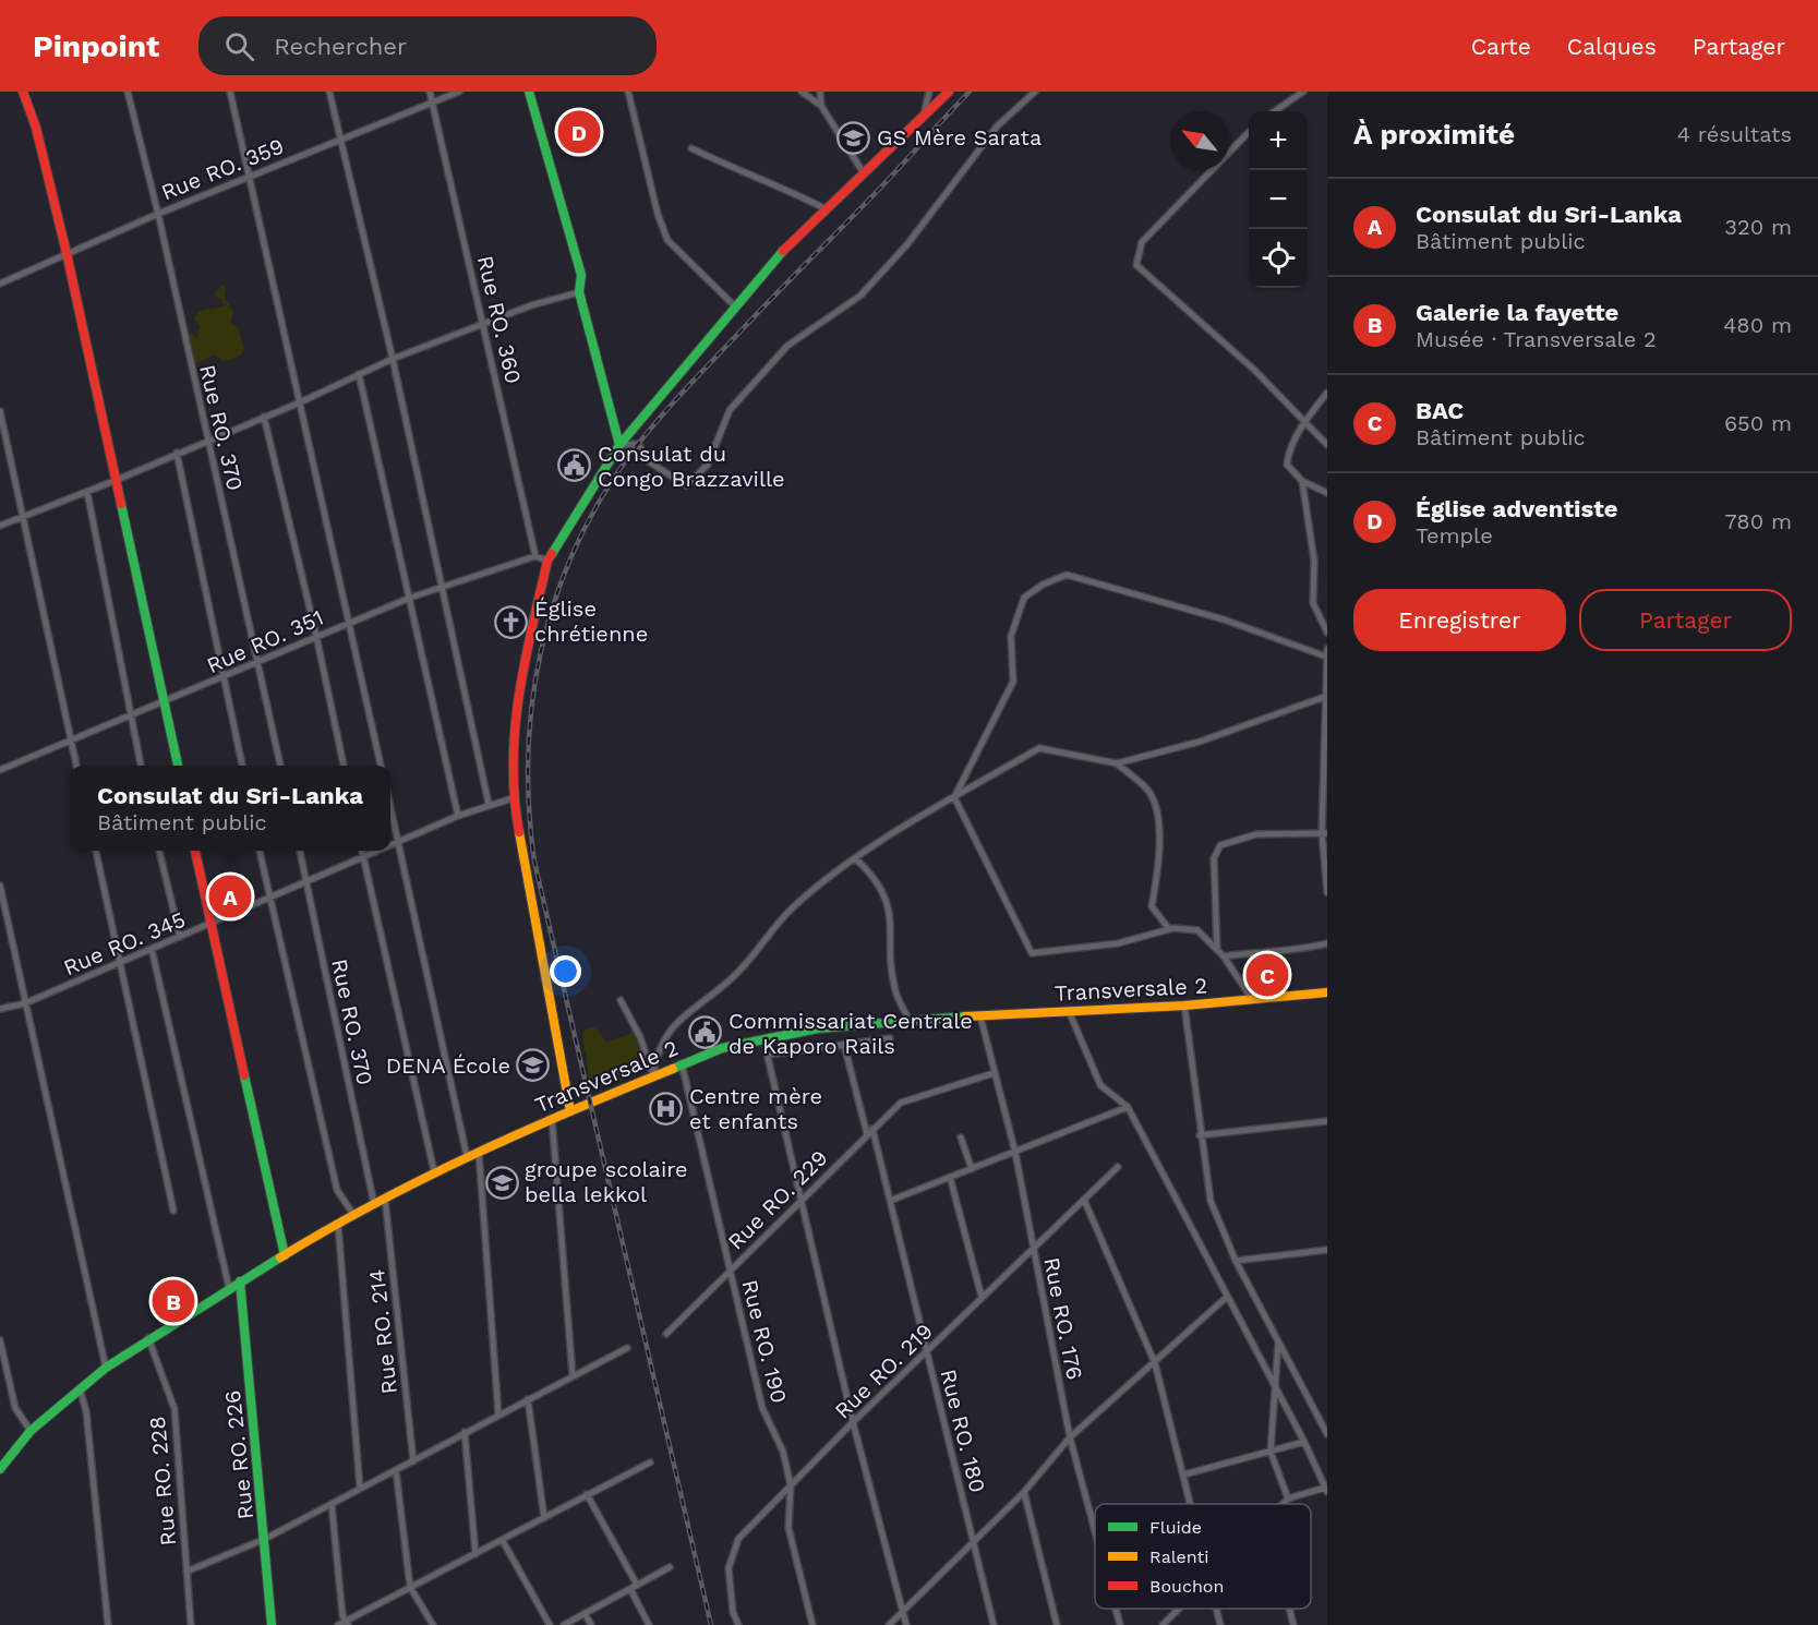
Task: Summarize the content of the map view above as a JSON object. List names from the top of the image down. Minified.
{"streets":{"street":["Rue RO. 359","Rue RO. 360","Rue RO. 370","Rue RO. 351","Rue RO. 345","Transversale 2","Rue RO. 229","Rue RO. 176","Rue RO. 214","Rue RO. 190","Rue RO. 219","Rue RO. 180","Rue RO. 226","Rue RO. 228"]},"crossings":[["Rue RO. 359","Rue RO. 360"],["Rue RO. 359","Rue RO. 370"],["Rue RO. 360","Rue RO. 351"],["Rue RO. 370","Rue RO. 351"],["Rue RO. 370","Rue RO. 345"],["Rue RO. 370","Transversale 2"],["Transversale 2","Rue RO. 176"],["Transversale 2","Rue RO. 214"],["Transversale 2","Rue RO. 190"],["Transversale 2","Rue RO. 226"],["Transversale 2","Rue RO. 228"],["Rue RO. 229","Rue RO. 176"],["Rue RO. 229","Rue RO. 190"],["Rue RO. 229","Rue RO. 180"],["Rue RO. 176","Rue RO. 219"],["Rue RO. 190","Rue RO. 219"],["Rue RO. 219","Rue RO. 180"]],"places":{"school or university":["GS Mère Sarata","DENA École","groupe scolaire bella lekkol"],"public building":["Consulat du Congo Brazzaville","Commissariat Centrale de Kaporo Rails"],"church":["Église chrétienne"],"hospital":["Centre mère et enfants"]},"legend":["Fluide","Ralenti","Bouchon"],"north":"top left","page":{"header":"Pinpoint","search":"Rechercher","nav":["Carte","Calques","Partager"],"heading":["À proximité","4 résultats"],"pins":["D","A","C","B"],"map_buttons":["+","−"],"list":[{"mark":"A","name":"Consulat du Sri-Lanka","note":"Bâtiment public","value":"320 m"},{"mark":"B","name":"Galerie la fayette","note":"Musée · Transversale 2","value":"480 m"},{"mark":"C","name":"BAC","note":"Bâtiment public","value":"650 m"},{"mark":"D","name":"Église adventiste","note":"Temple","value":"780 m"}],"buttons":["Enregistrer","Partager"],"popup":["Consulat du Sri-Lanka","Bâtiment public"]}}
